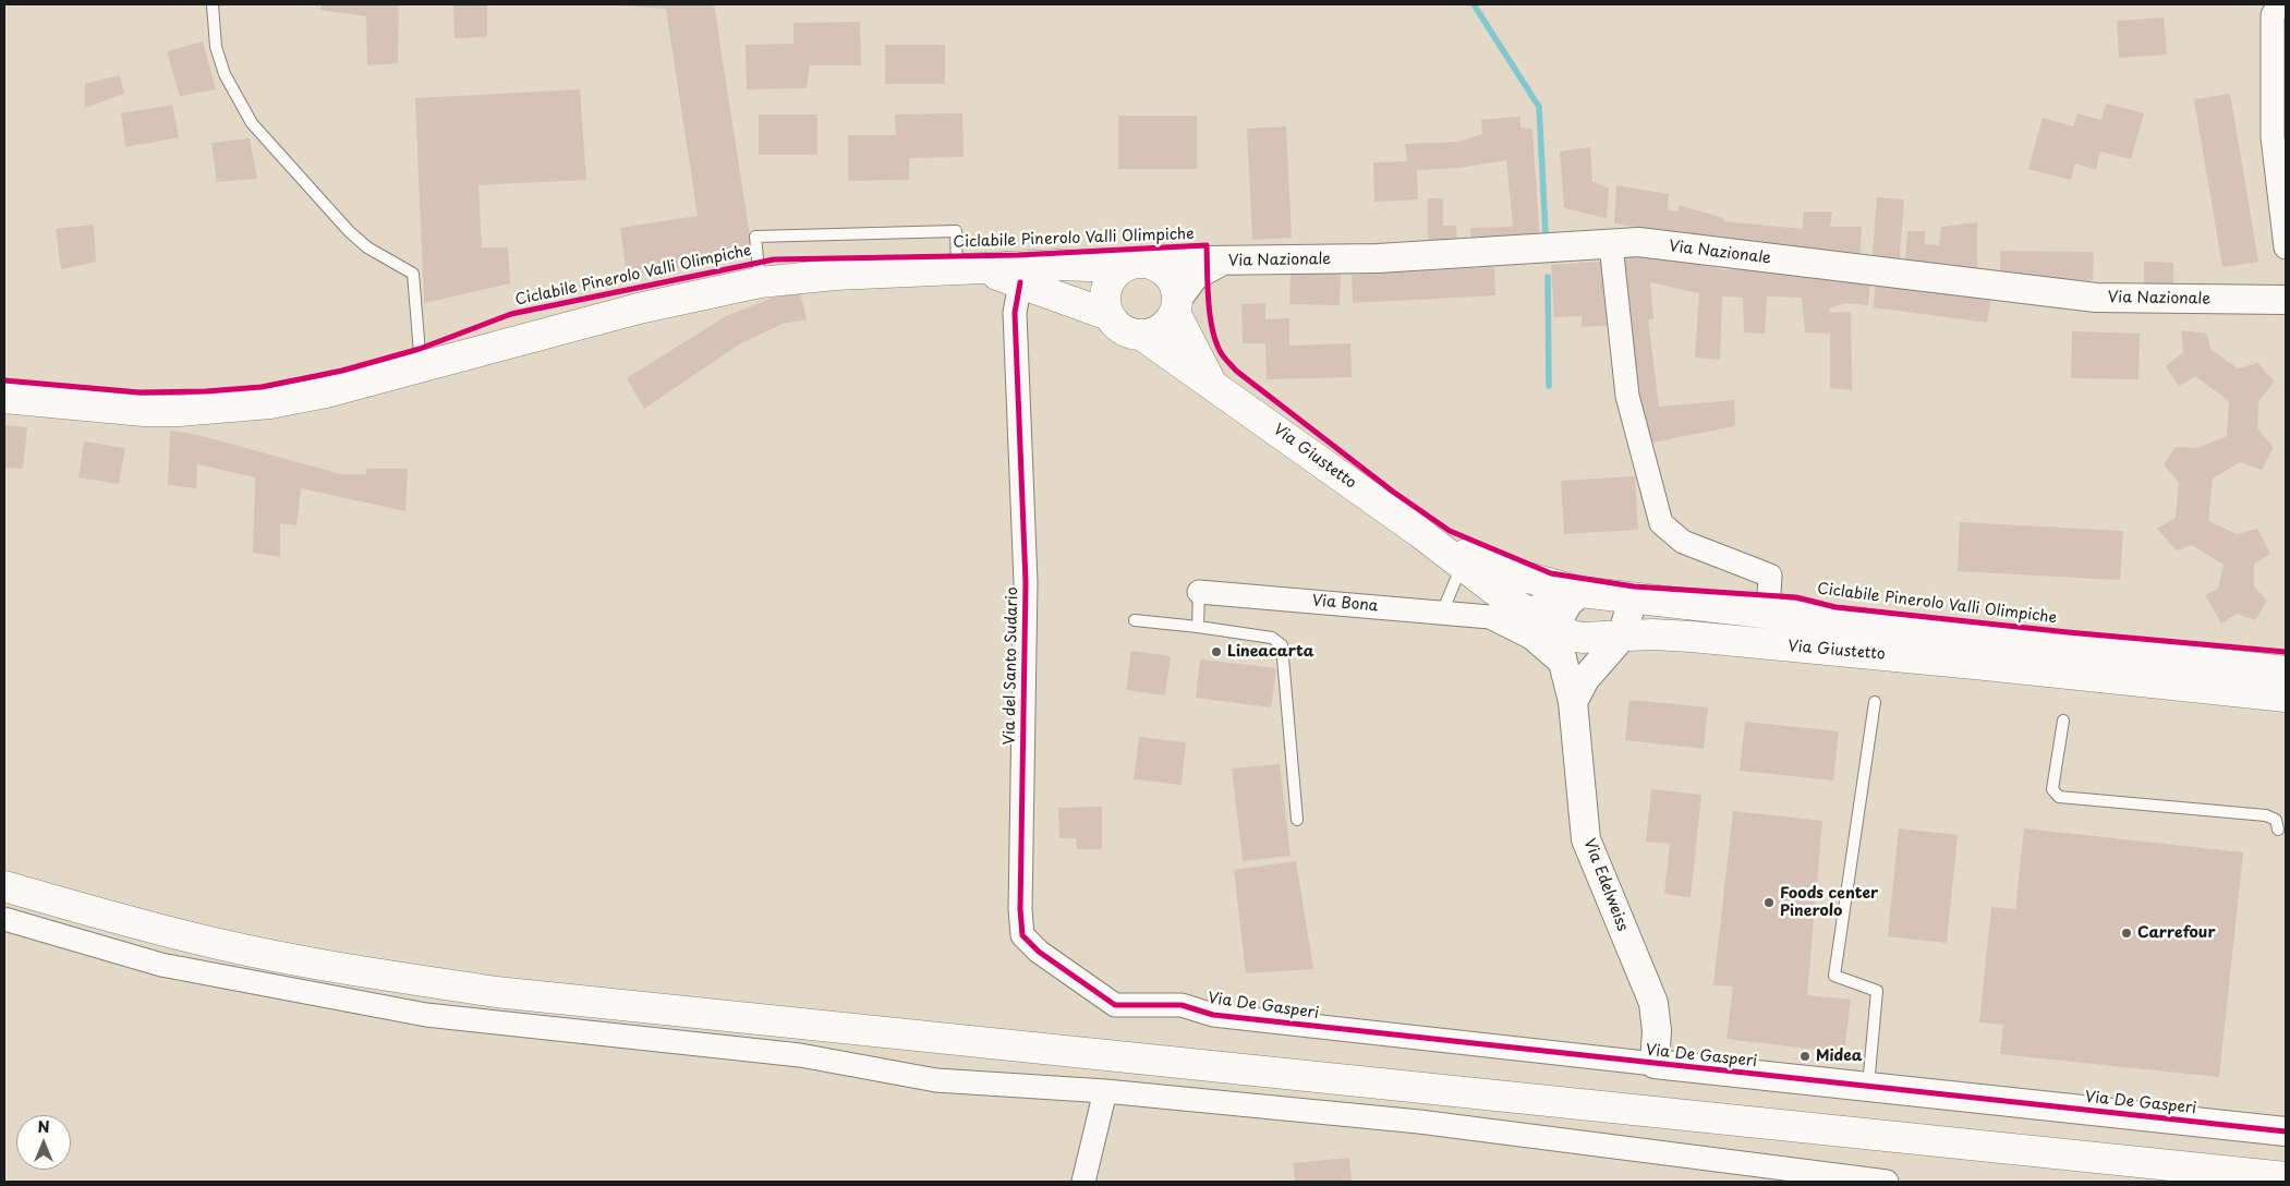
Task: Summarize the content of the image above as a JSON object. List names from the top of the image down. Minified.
{"streets":{"main road":["Via Giustetto"],"street":["Via Nazionale","Via Bona","Via del Santo Sudario","Via Edelweiss","Via De Gasperi"],"cycle path":["Ciclabile Pinerolo Valli Olimpiche"]},"crossings":[["Via Nazionale","Via Giustetto"],["Via Giustetto","Via Edelweiss"],["Via del Santo Sudario","Via De Gasperi"],["Via Edelweiss","Via De Gasperi"]],"places":["Lineacarta","Foods center Pinerolo","Carrefour","Midea"],"north":"top"}
